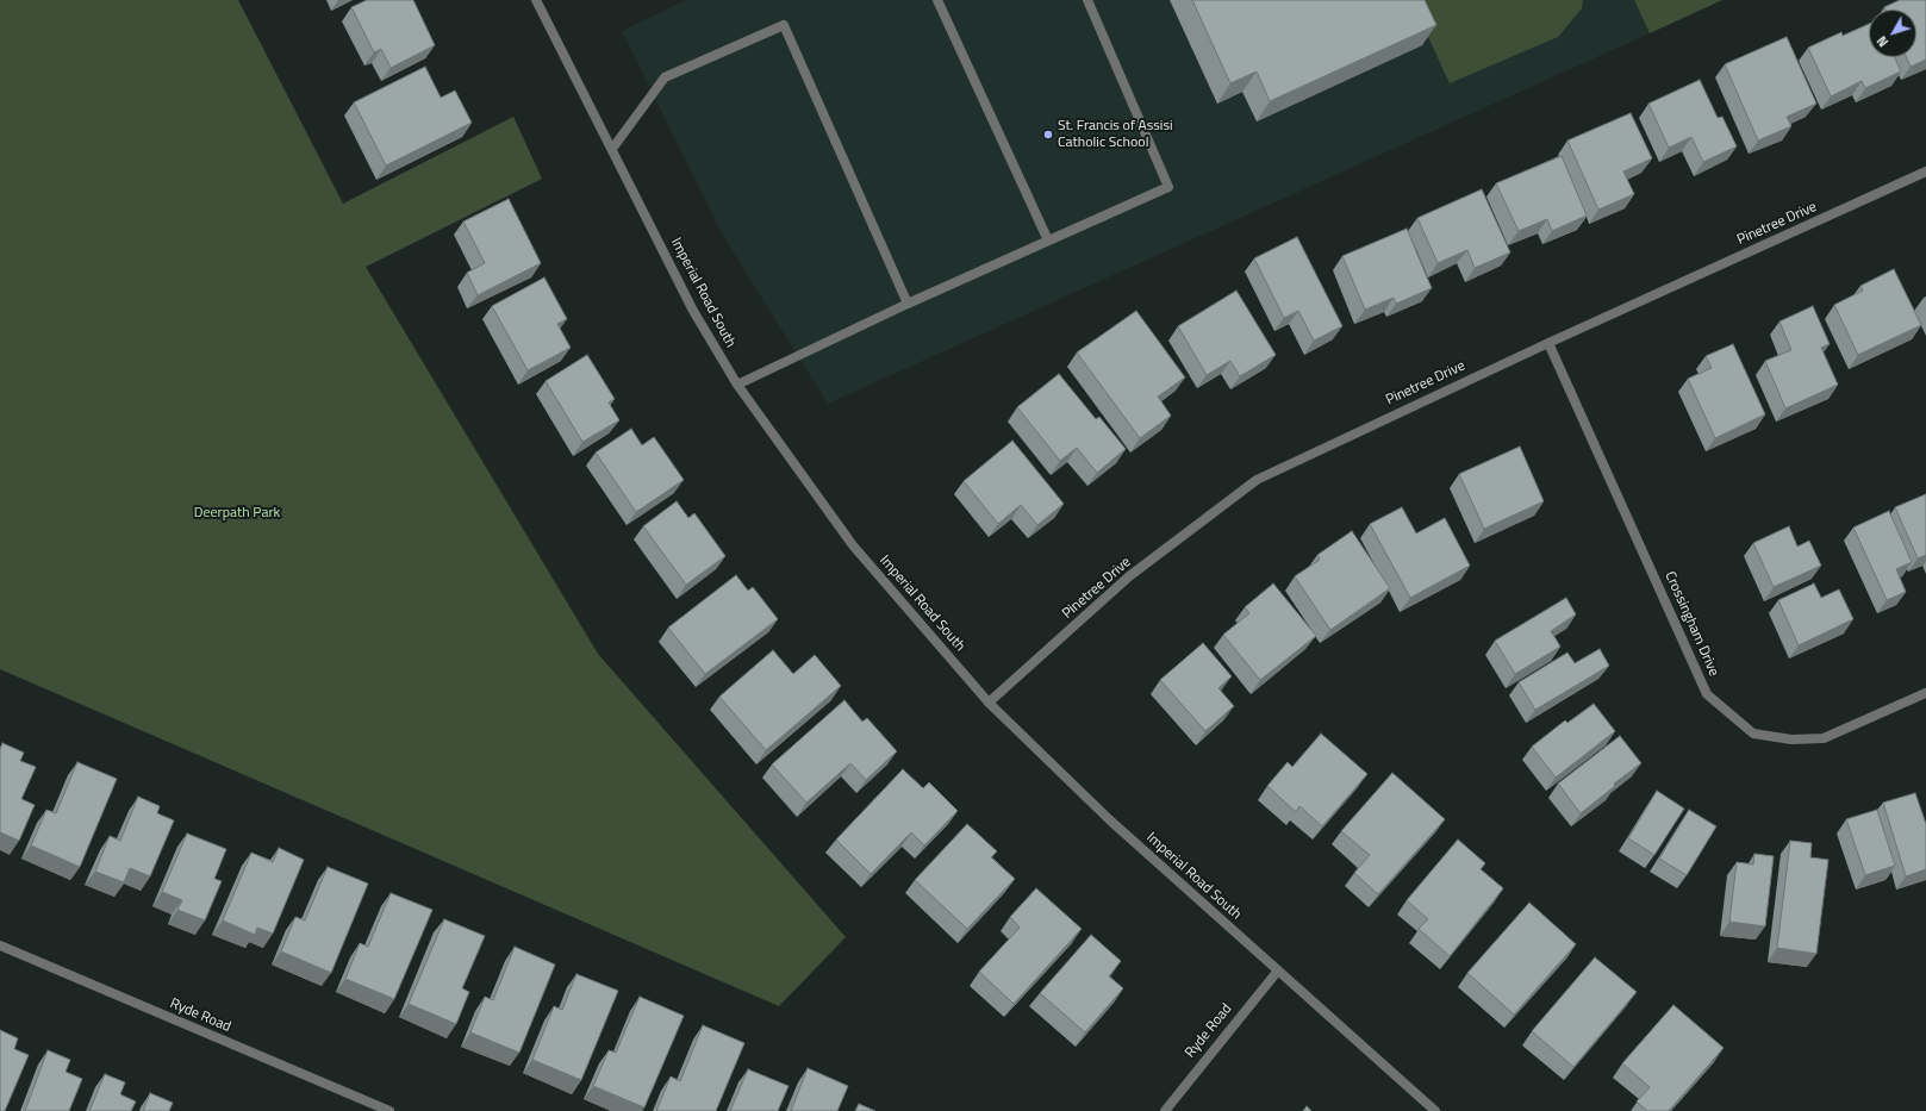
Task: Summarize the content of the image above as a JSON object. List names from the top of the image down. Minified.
{"streets":{"street":["Pinetree Drive","Imperial Road South","Crossingham Drive","Ryde Road"]},"crossings":[["Pinetree Drive","Imperial Road South"],["Pinetree Drive","Crossingham Drive"],["Imperial Road South","Ryde Road"]],"parks":["Deerpath Park"],"places":["St. Francis of Assisi Catholic School"],"north":"bottom left"}
